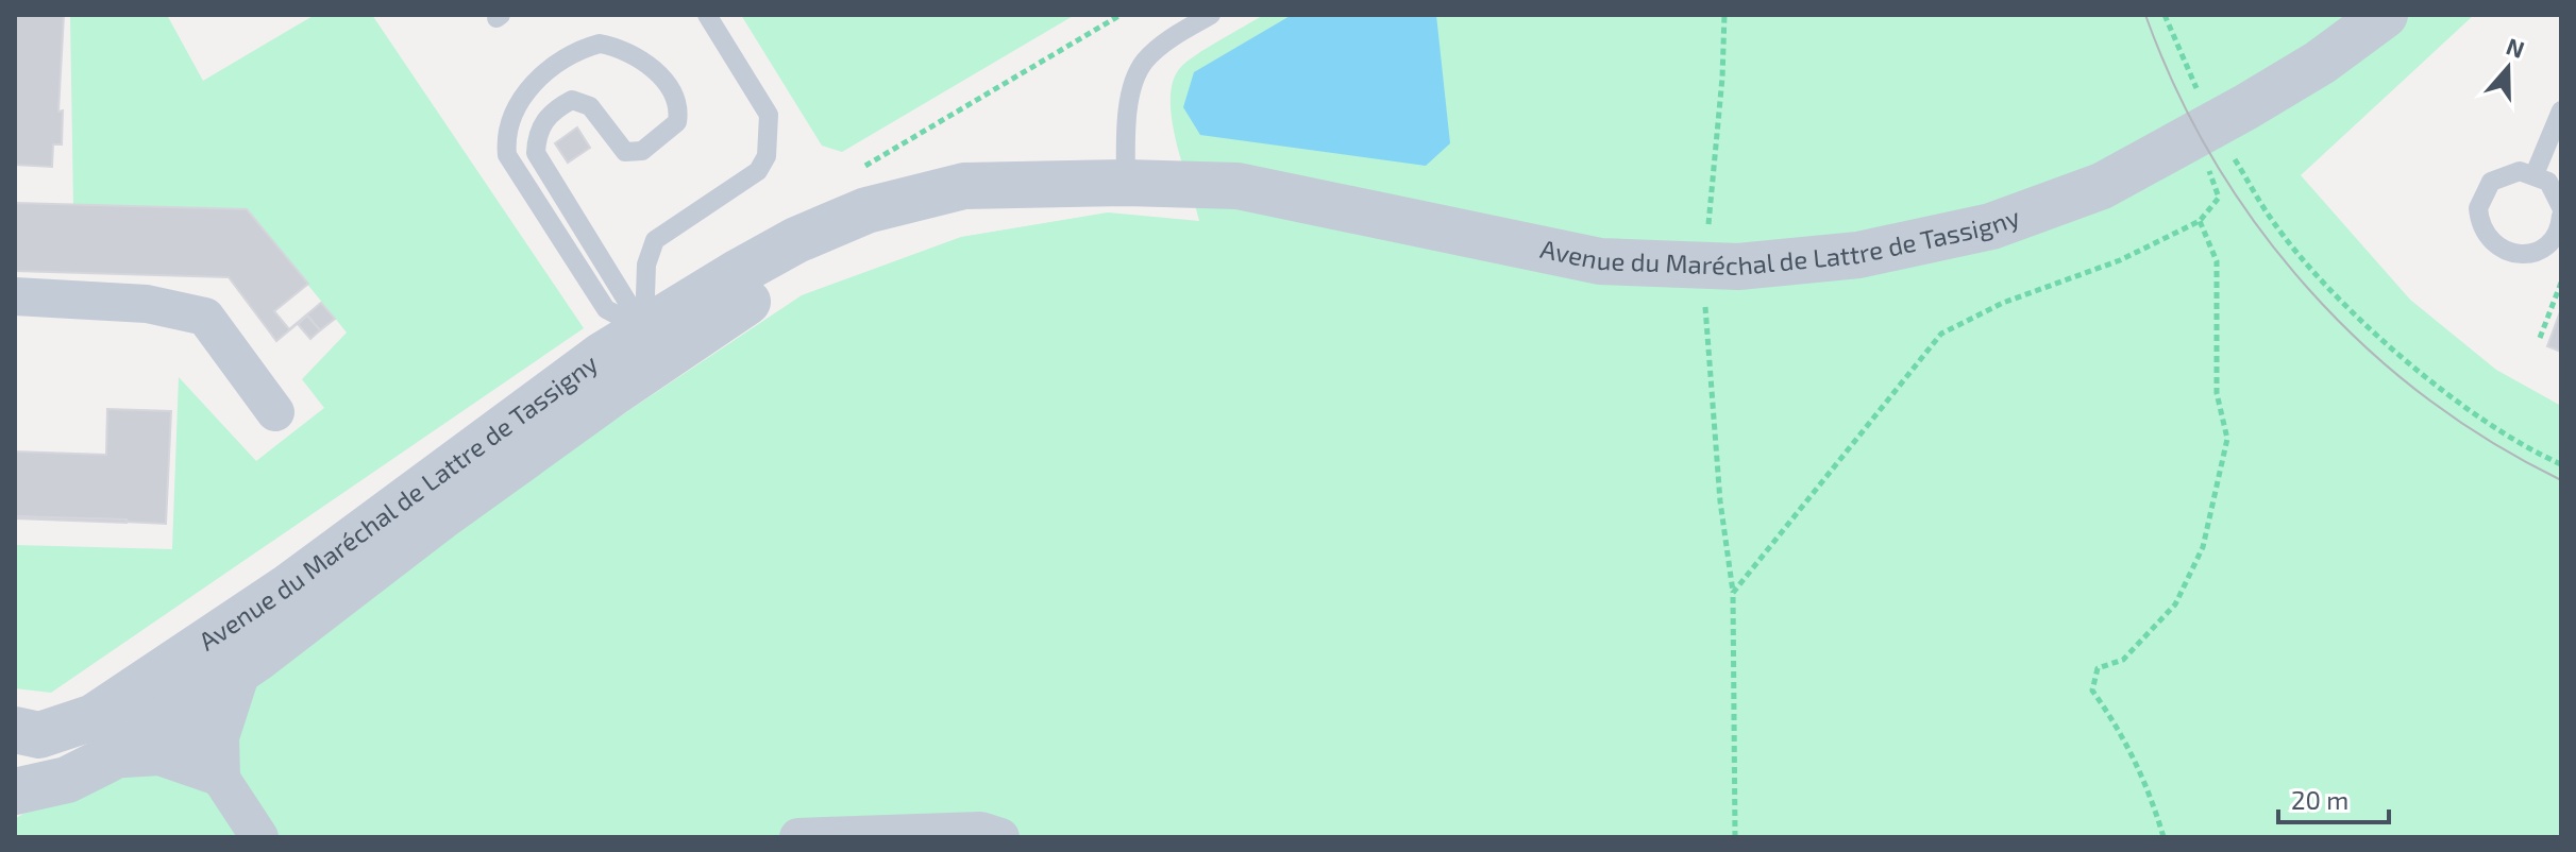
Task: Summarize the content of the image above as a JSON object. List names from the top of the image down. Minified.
{"streets":{"street":["Avenue du Maréchal de Lattre de Tassigny"]},"scale_bar":"20 m","north":"top"}
